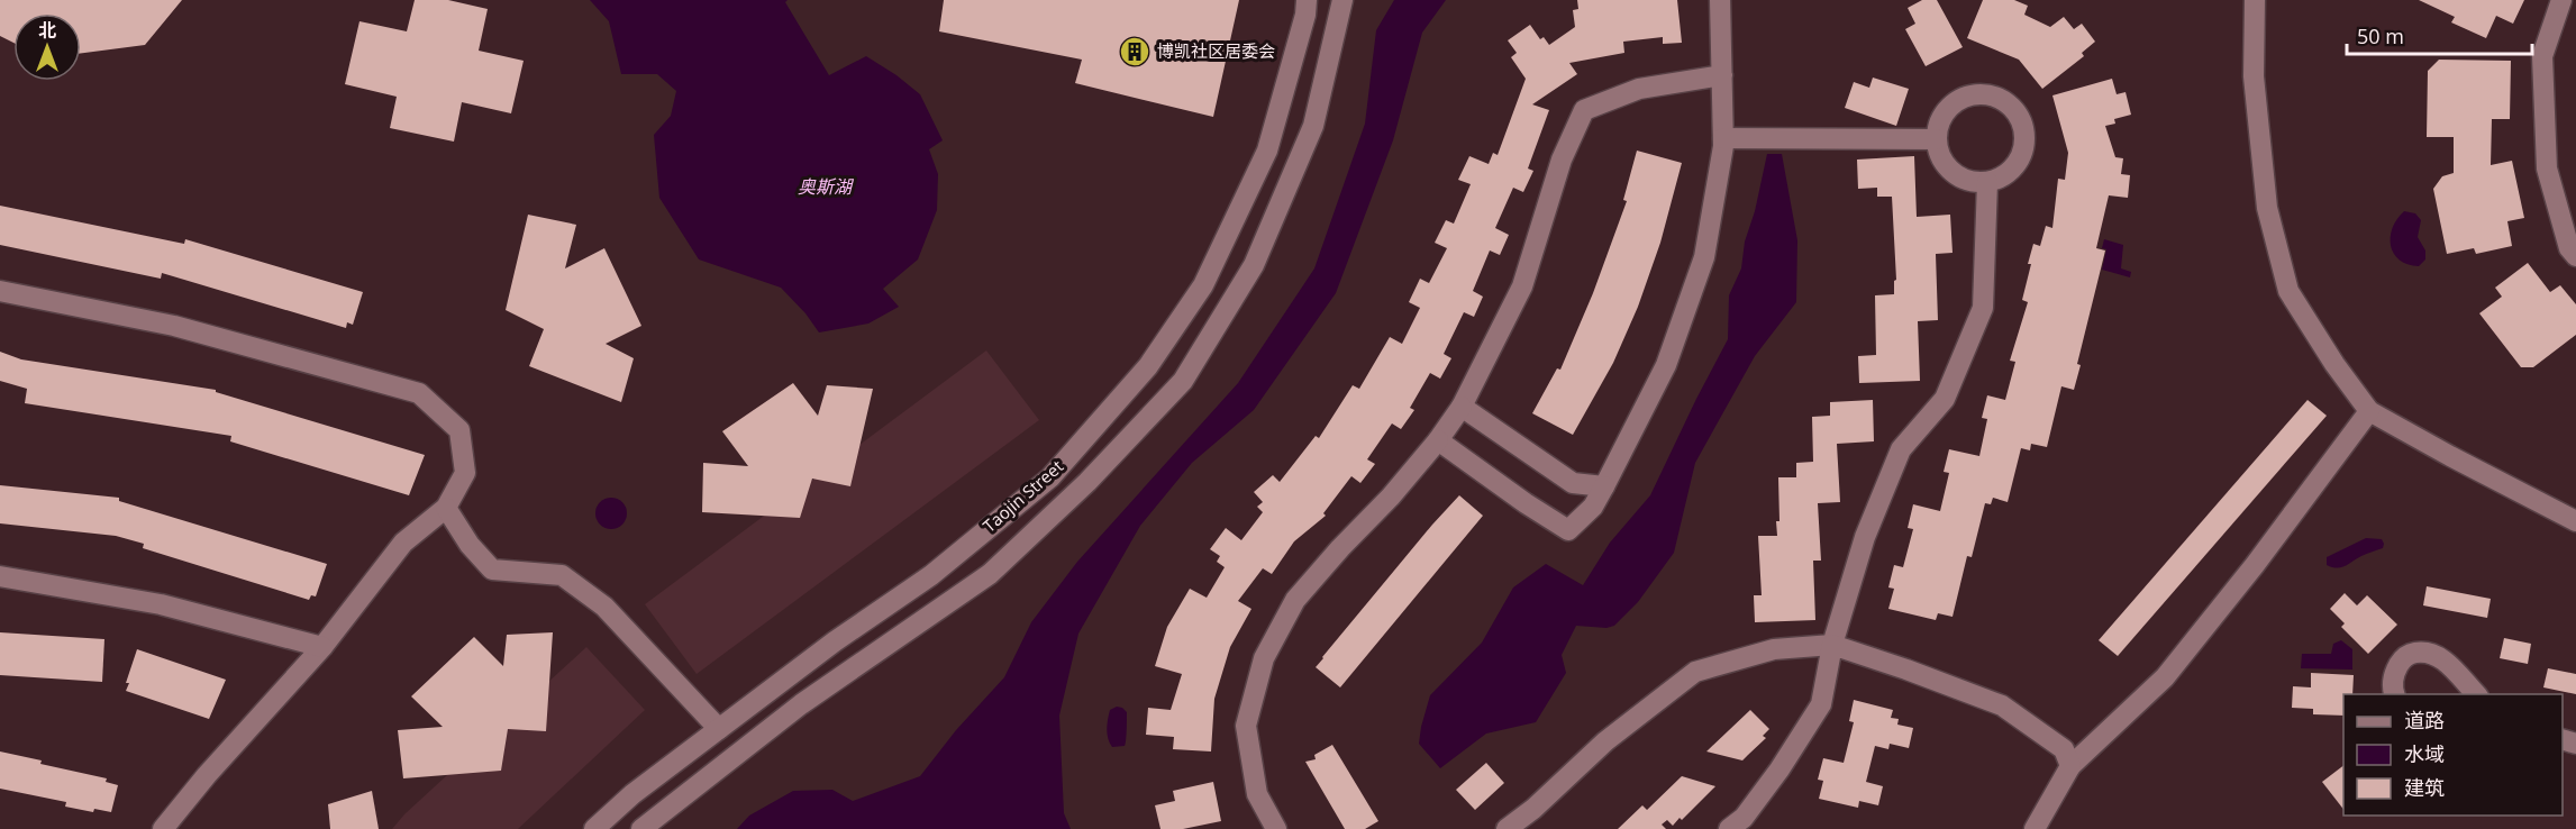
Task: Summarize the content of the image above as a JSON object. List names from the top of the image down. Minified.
{"streets":{"street":["Taojin Street"]},"water":["奥斯湖"],"places":{"building":["博凯社区居委会"]},"legend":["道路","水域","建筑"],"scale_bar":"50 m","north":"top"}
